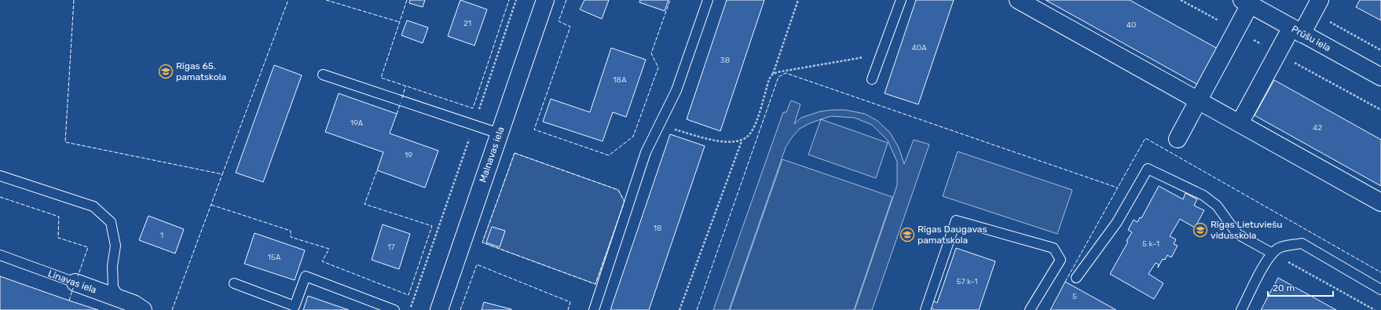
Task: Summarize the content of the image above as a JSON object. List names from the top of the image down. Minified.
{"streets":{"street":["Prūšu iela","Malnavas iela","Linavas iela"]},"places":{"school or university":["Rīgas 65. pamatskola","Rīgas Lietuviešu vidusskola","Rīgas Daugavas pamatskola"]},"house_numbers":["21","40","40A","38","18A","19A","42","19","18","1","5 k-1","17","15A","57 k-1","5"],"scale_bar":"20 m"}
